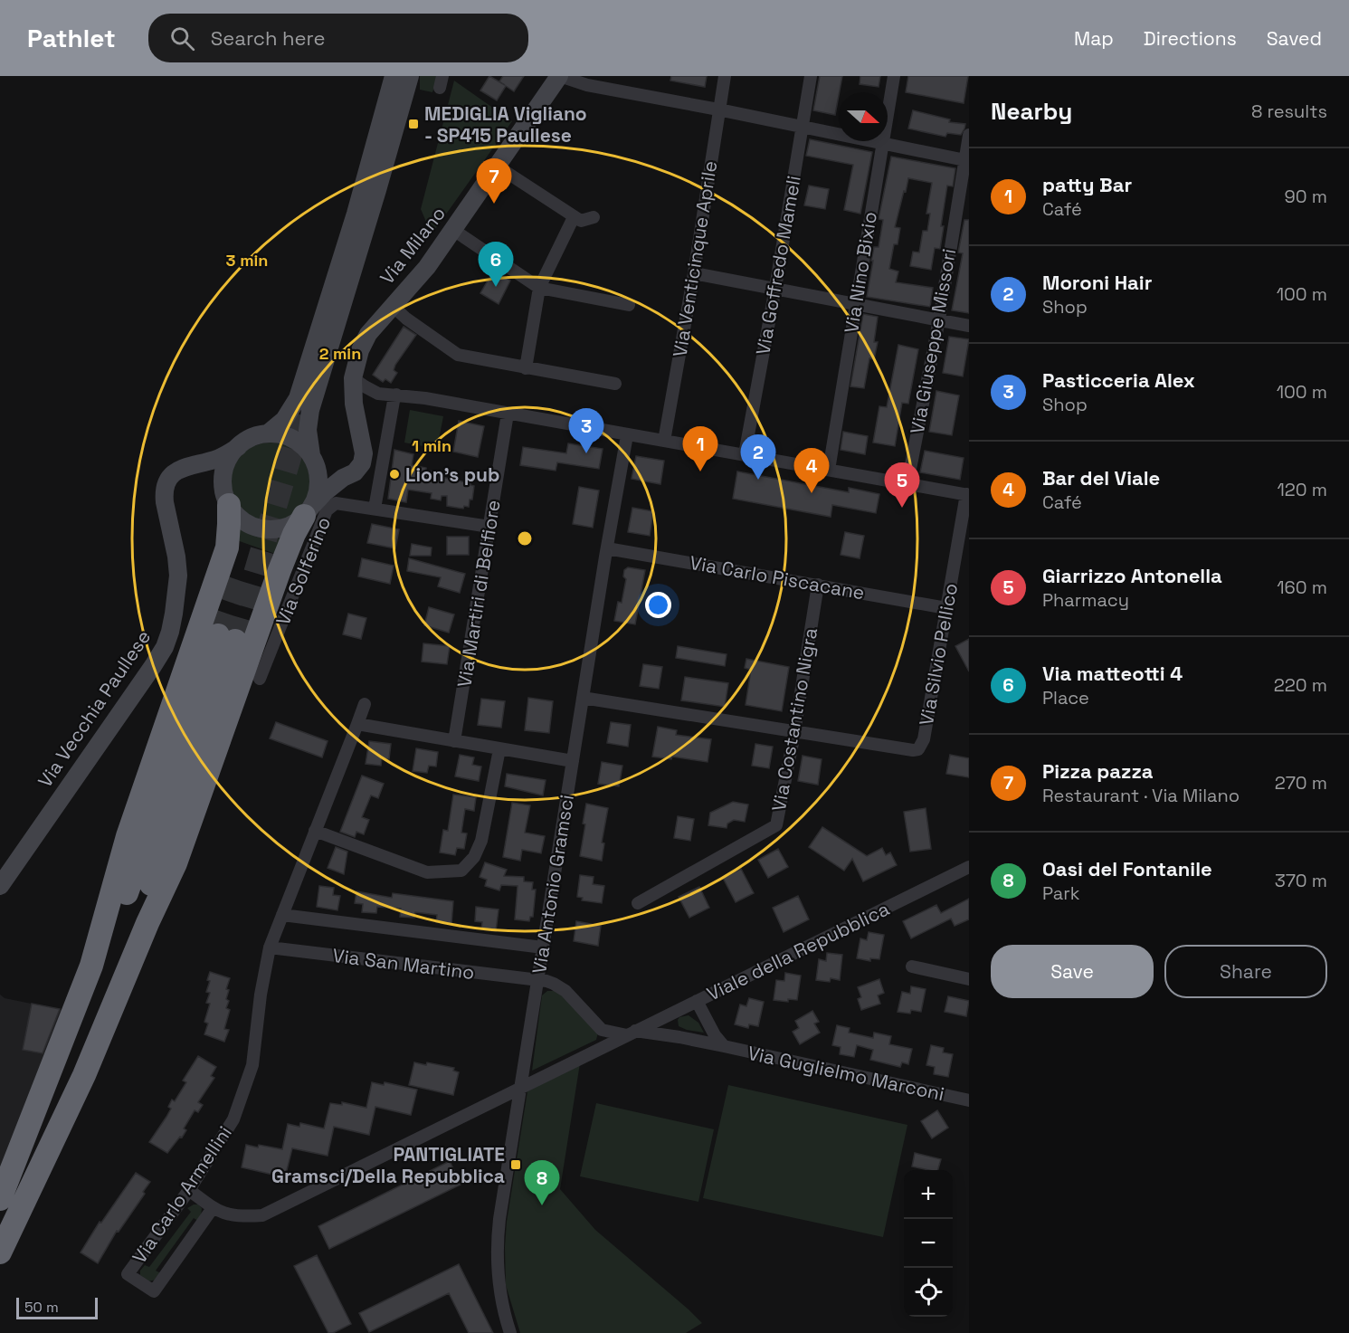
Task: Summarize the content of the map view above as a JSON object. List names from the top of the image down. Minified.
{"streets":{"street":["Via Milano","Via Venticinque Aprile","Via Goffredo Mameli","Via Nino Bixio","Via Giuseppe Missori","Via Solferino","Via Carlo Piscacane","Via Martiri di Belfiore","Via Silvio Pellico","Via Vecchia Paullese","Via Costantino Nigra","Via Antonio Gramsci","Viale della Repubblica","Via San Martino","Via Guglielmo Marconi","Via Carlo Armellini"]},"crossings":[["Via Milano","Via Vecchia Paullese"],["Via Solferino","Via Martiri di Belfiore"],["Via Carlo Piscacane","Via Silvio Pellico"],["Via Carlo Piscacane","Via Costantino Nigra"],["Via Carlo Piscacane","Via Antonio Gramsci"],["Via Silvio Pellico","Via Costantino Nigra"],["Via Antonio Gramsci","Viale della Repubblica"],["Via Antonio Gramsci","Via San Martino"],["Viale della Repubblica","Via Guglielmo Marconi"],["Viale della Repubblica","Via Carlo Armellini"],["Via San Martino","Via Carlo Armellini"]],"places":{"transit":["MEDIGLIA Vigliano - SP415 Paullese","PANTIGLIATE Gramsci/Della Repubblica"],"other":["Lion's pub"]},"scale_bar":"50 m","north":"right","page":{"header":"Pathlet","search":"Search here","nav":["Map","Directions","Saved"],"heading":["Nearby","8 results"],"list":[{"mark":"1","name":"patty Bar","note":"Café","value":"90 m"},{"mark":"2","name":"Moroni Hair","note":"Shop","value":"100 m"},{"mark":"3","name":"Pasticceria Alex","note":"Shop","value":"100 m"},{"mark":"4","name":"Bar del Viale","note":"Café","value":"120 m"},{"mark":"5","name":"Giarrizzo Antonella","note":"Pharmacy","value":"160 m"},{"mark":"6","name":"Via matteotti 4","note":"Place","value":"220 m"},{"mark":"7","name":"Pizza pazza","note":"Restaurant · Via Milano","value":"270 m"},{"mark":"8","name":"Oasi del Fontanile","note":"Park","value":"370 m"}],"pins":["7","6","3","1","2","4","5","8"],"buttons":["Save","Share"],"map_buttons":["+","−"],"scale":"50 m"},"rings":["3 min","2 min","1 min"]}
